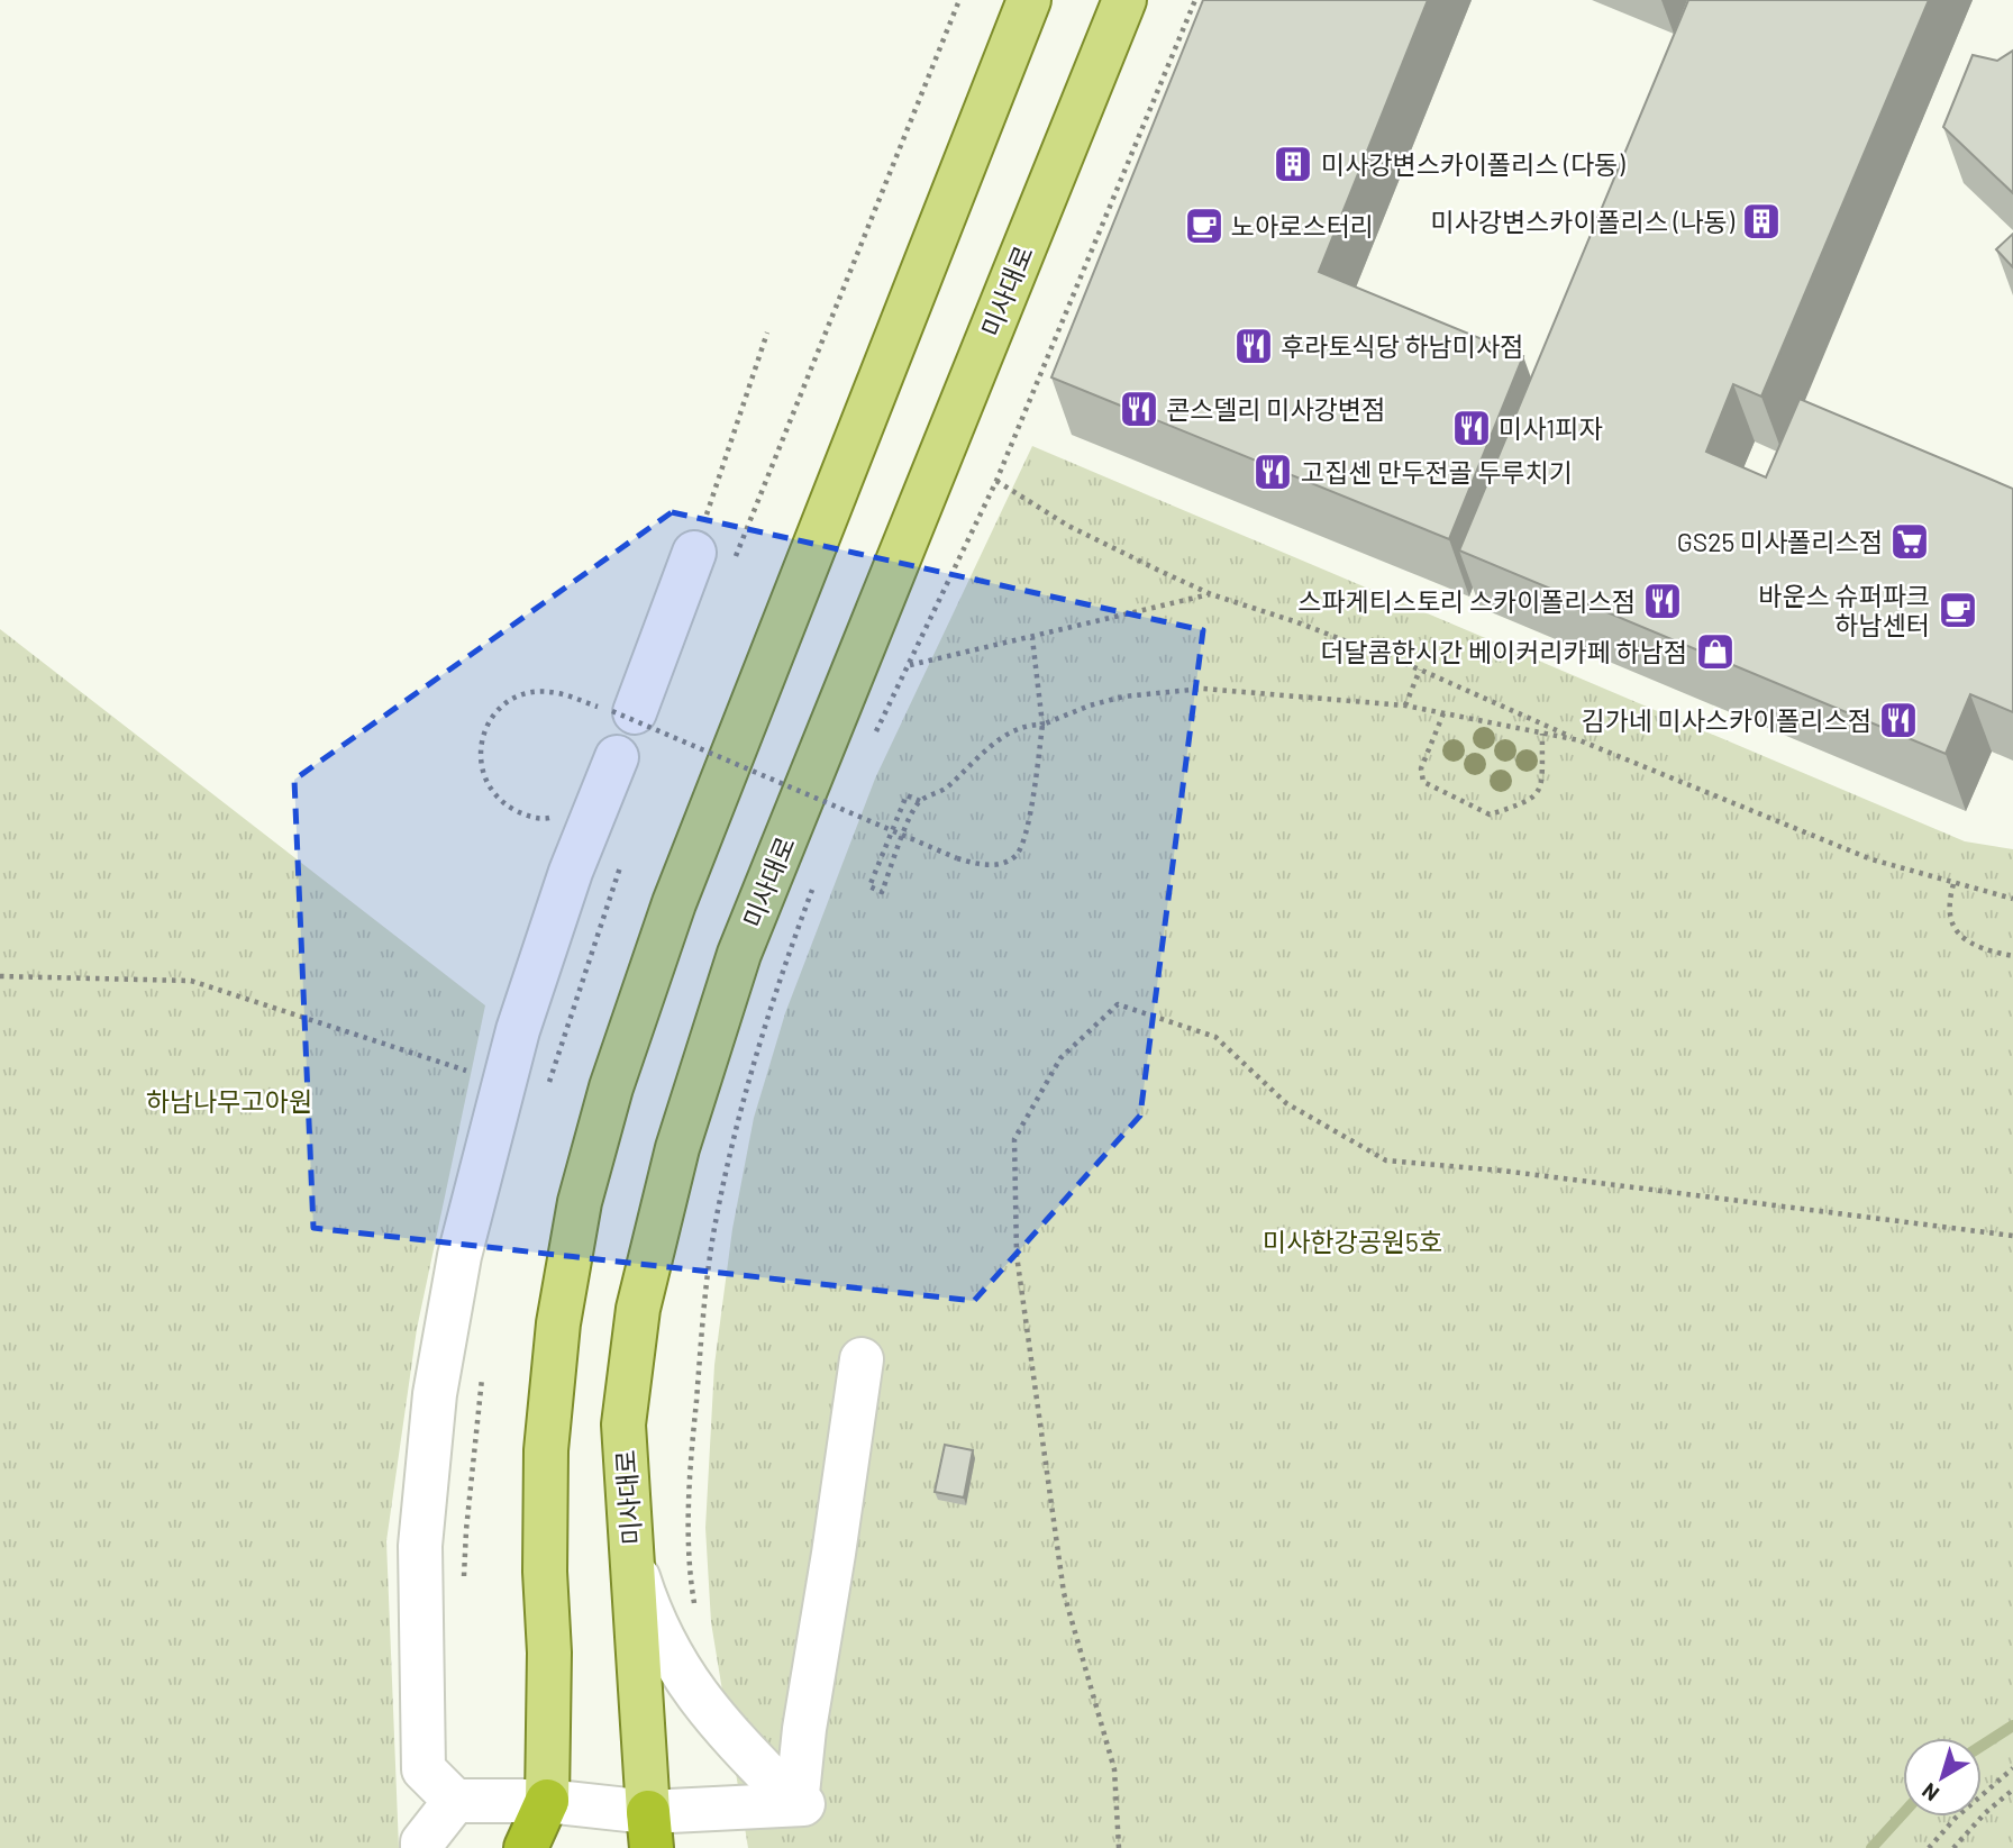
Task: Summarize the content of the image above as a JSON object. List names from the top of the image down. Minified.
{"streets":{"main road":["미사대로"]},"parks":["하남나무고아원","미사한강공원5호"],"places":{"building":["미사강변스카이폴리스 (다동)","미사강변스카이폴리스 (나동)"],"cafe":["노아로스터리","바운스 슈퍼파크 하남센터"],"restaurant":["후라토식당 하남미사점","콘스델리 미사강변점","미사1피자","고집센 만두전골 두루치기","스파게티스토리 스카이폴리스점","김가네 미사스카이폴리스점"],"supermarket":["GS25 미사폴리스점"],"shop":["더달콤한시간 베이커리카페 하남점"]},"north":"bottom left"}
